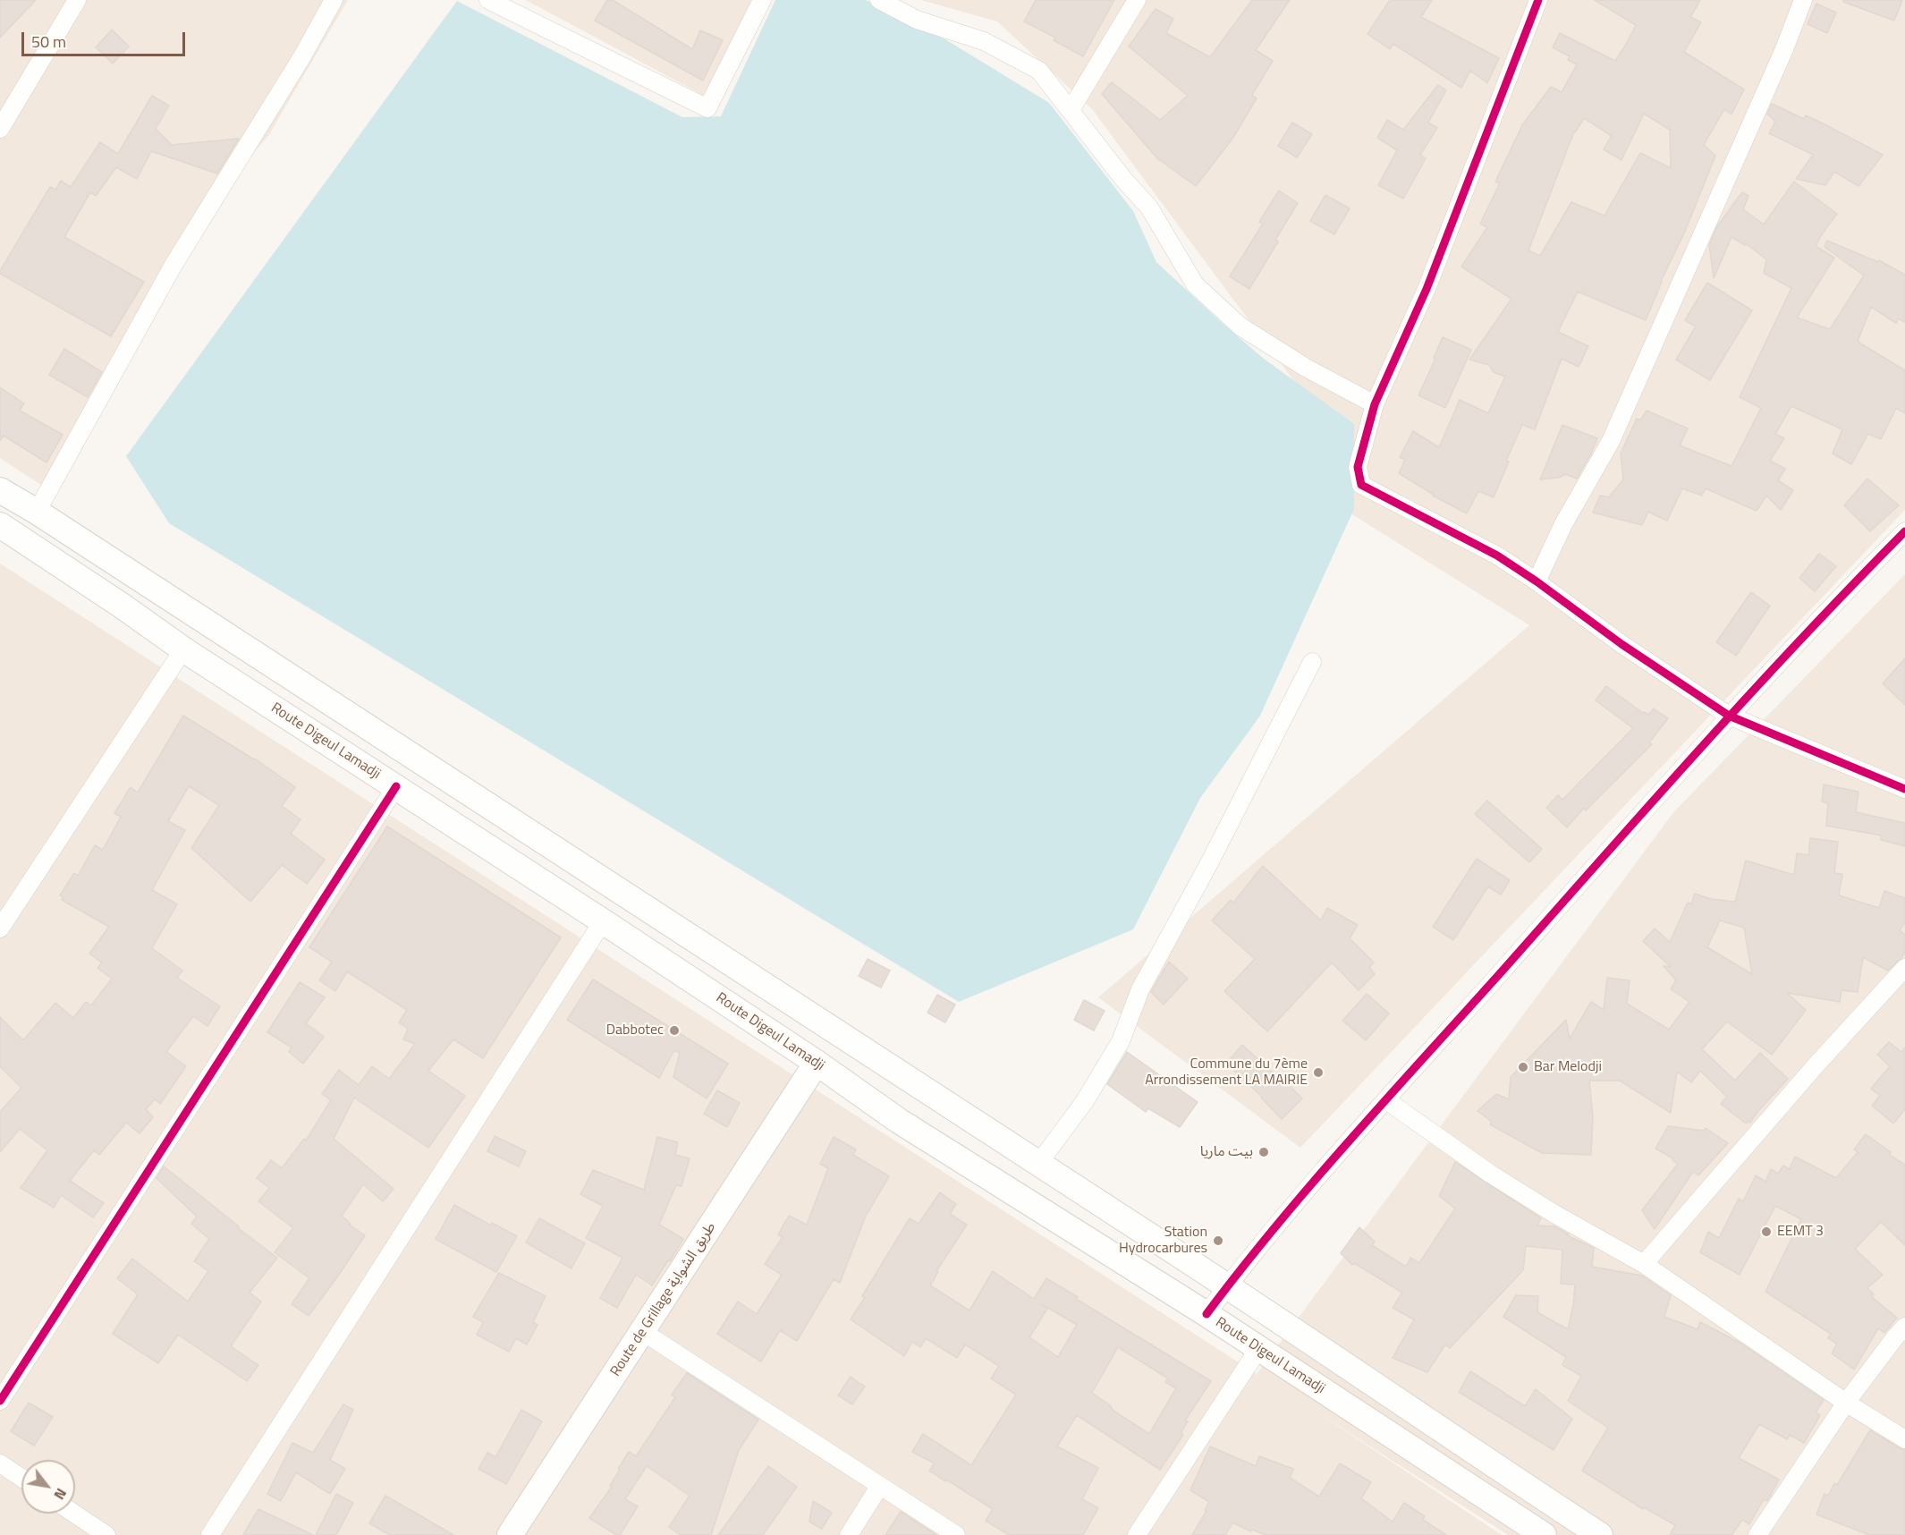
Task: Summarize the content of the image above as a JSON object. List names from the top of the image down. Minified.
{"streets":{"main road":["Route Digeul Lamadji","Route de Grillage طريق الشواية"]},"crossings":[["Route Digeul Lamadji","Route de Grillage طريق الشواية"]],"places":["Dabbotec","Bar Melodji","Commune du 7ème Arrondissement LA MAIRIE","بيت ماريا","EEMT 3","Station Hydrocarbures"],"scale_bar":"50 m","north":"bottom right"}
